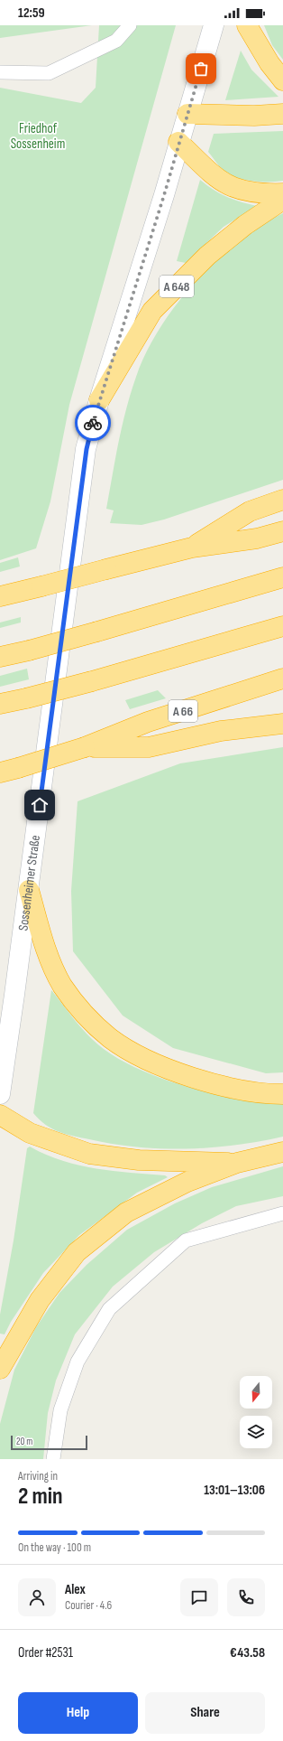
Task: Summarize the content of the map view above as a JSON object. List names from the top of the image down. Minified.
{"streets":{"highway":["A 648","A 66"],"main road":["Sossenheimer Straße"]},"crossings":[["A 648","Sossenheimer Straße"]],"parks":["Friedhof Sossenheim"],"scale_bar":"20 m","north":"bottom","page":{"status":"12:59","scale":"20 m","heading":["2 min","Arriving in","13:01–13:06"],"panel":["Alex","Courier · 4.6","Order #2531","€43.58"],"bar":"On the way · 100 m","buttons":["Help","Share"]}}
